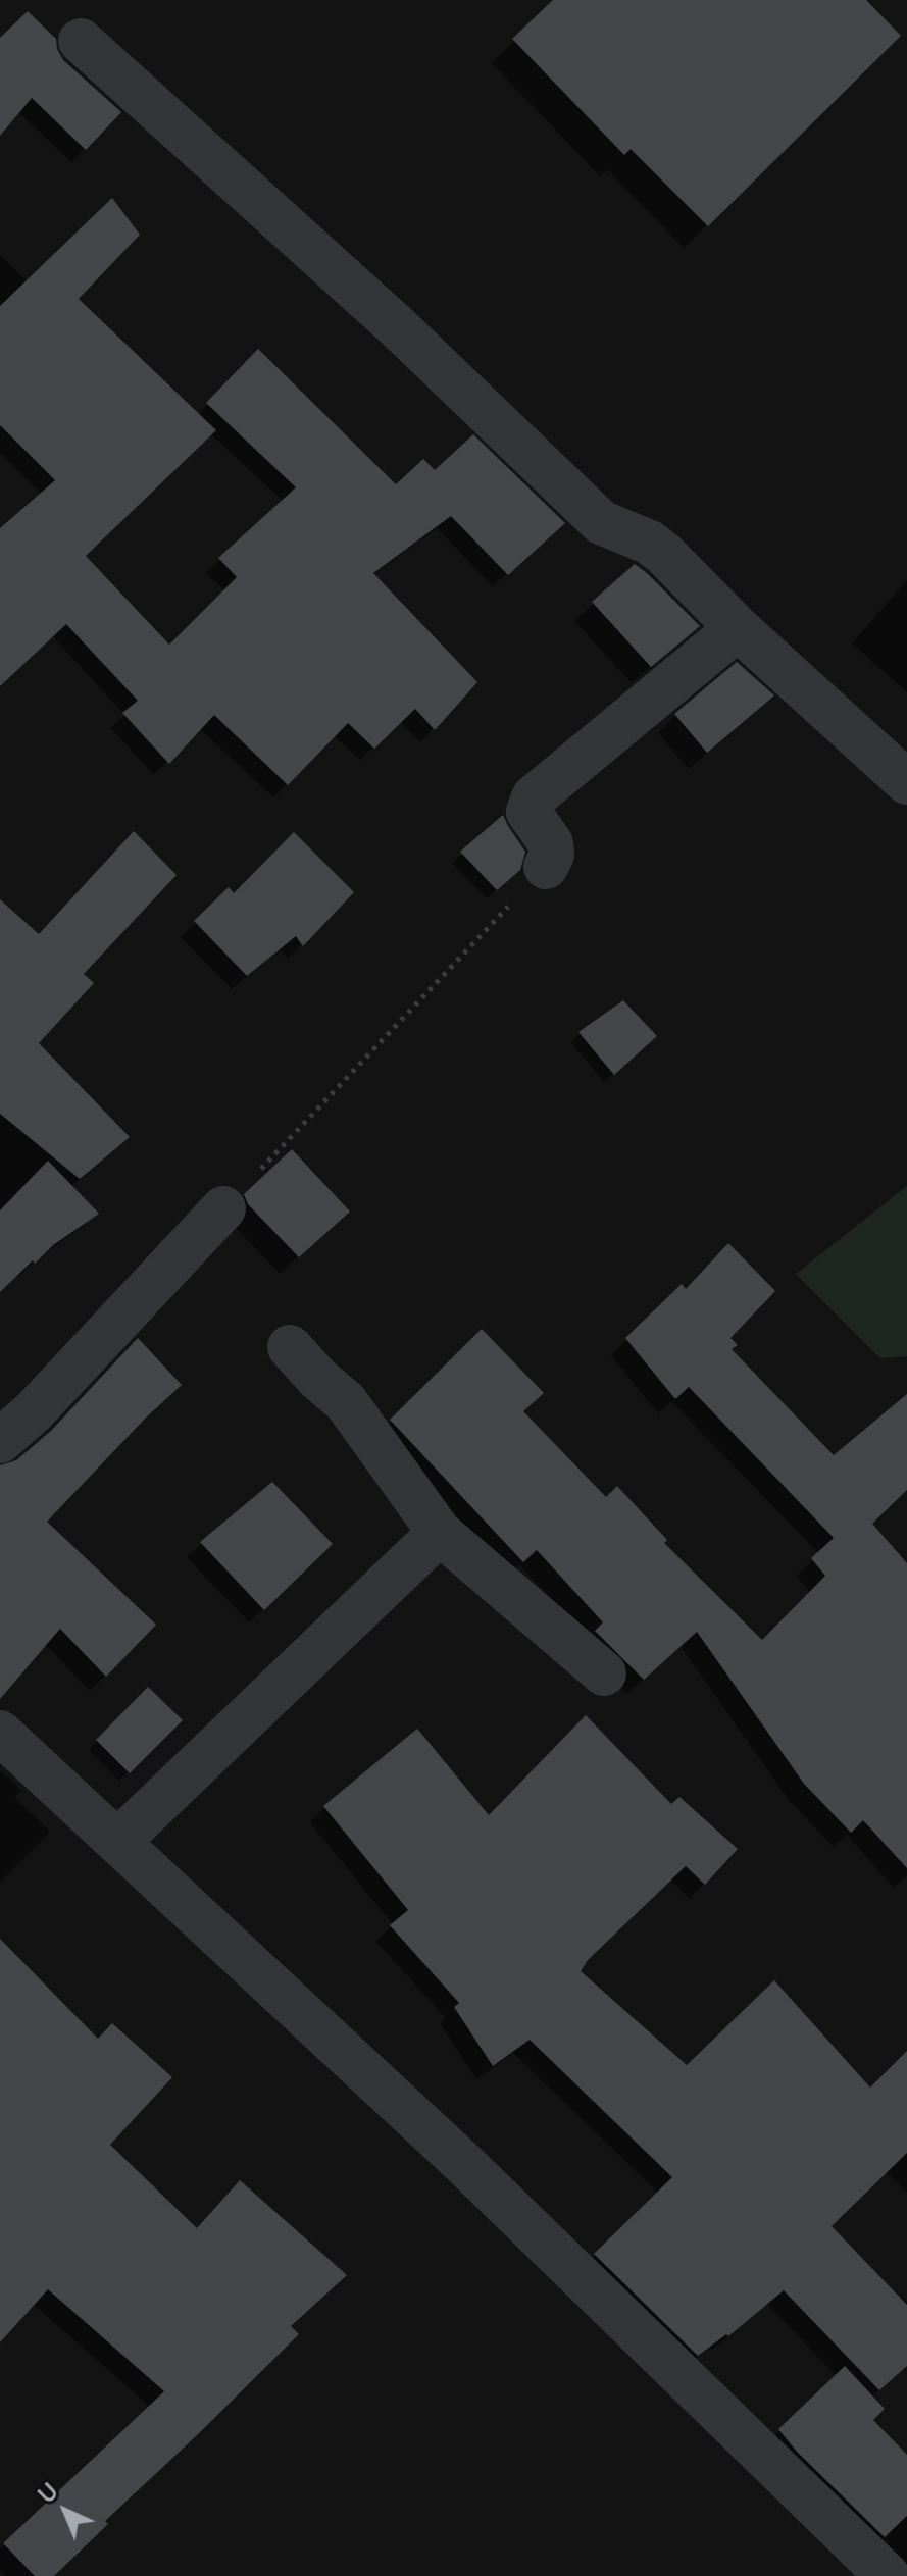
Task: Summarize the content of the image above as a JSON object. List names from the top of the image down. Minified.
{"north":"top left"}
